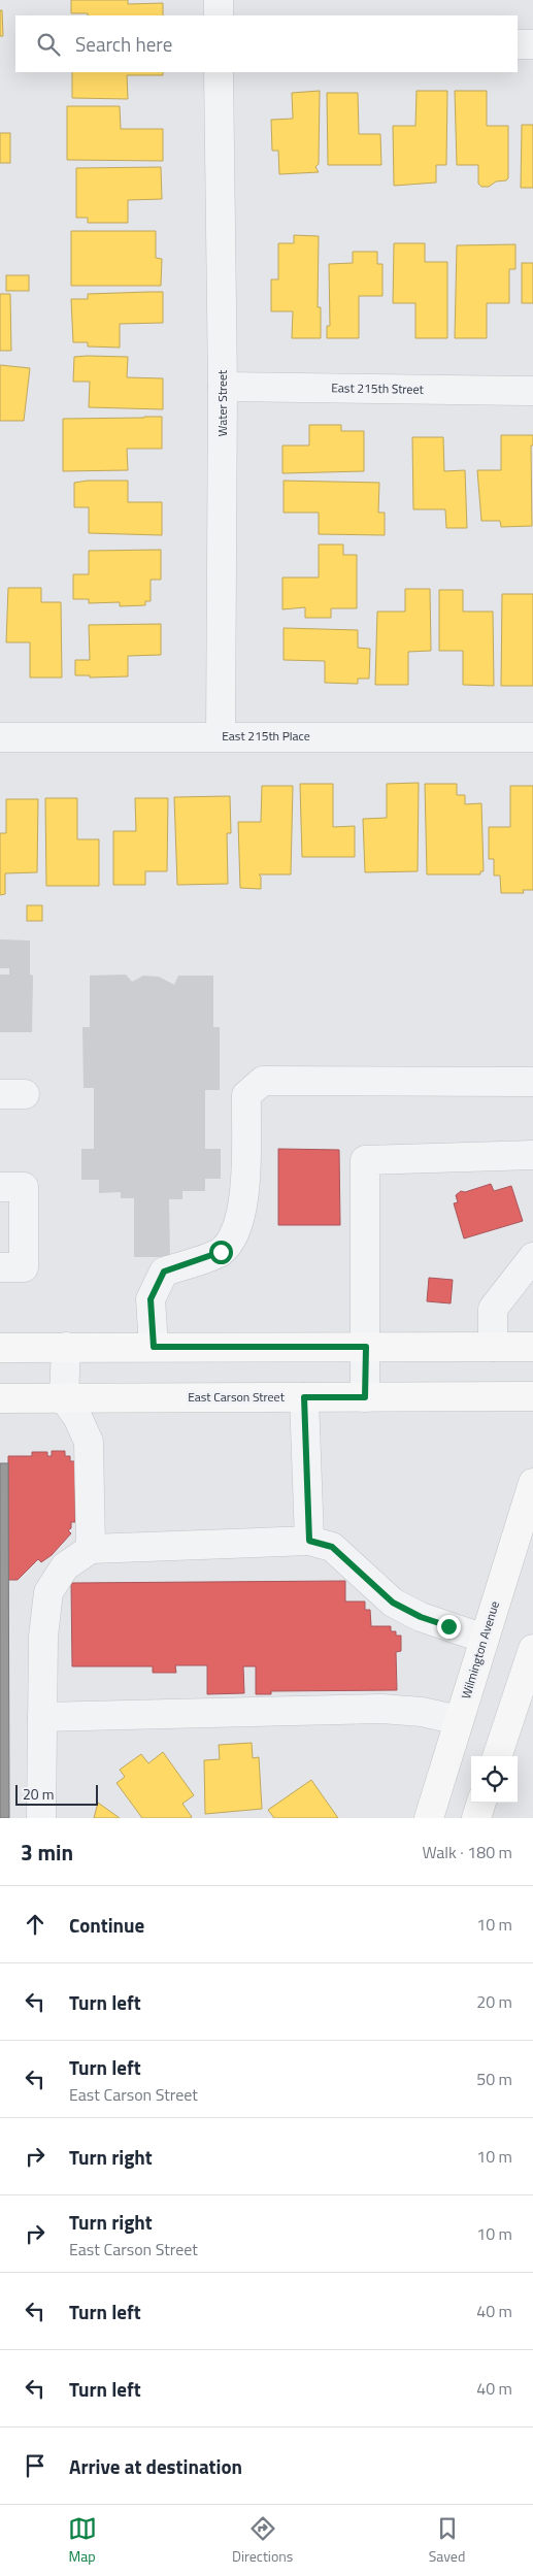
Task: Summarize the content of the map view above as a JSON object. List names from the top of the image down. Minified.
{"streets":{"main road":["East Carson Street","Wilmington Avenue"],"street":["East 215th Street","Water Street","East 215th Place"]},"crossings":[["East 215th Street","Water Street"],["Water Street","East 215th Place"]],"scale_bar":"20 m","page":{"search":"Search here","scale":"20 m","heading":["3 min","Walk · 180 m"],"list":[["Continue","10 m"],["Turn left","20 m"],["Turn left","East Carson Street","50 m"],["Turn right","10 m"],["Turn right","East Carson Street","10 m"],["Turn left","40 m"],["Turn left","40 m"],"Arrive at destination"],"nav":["Map","Directions","Saved"]}}
